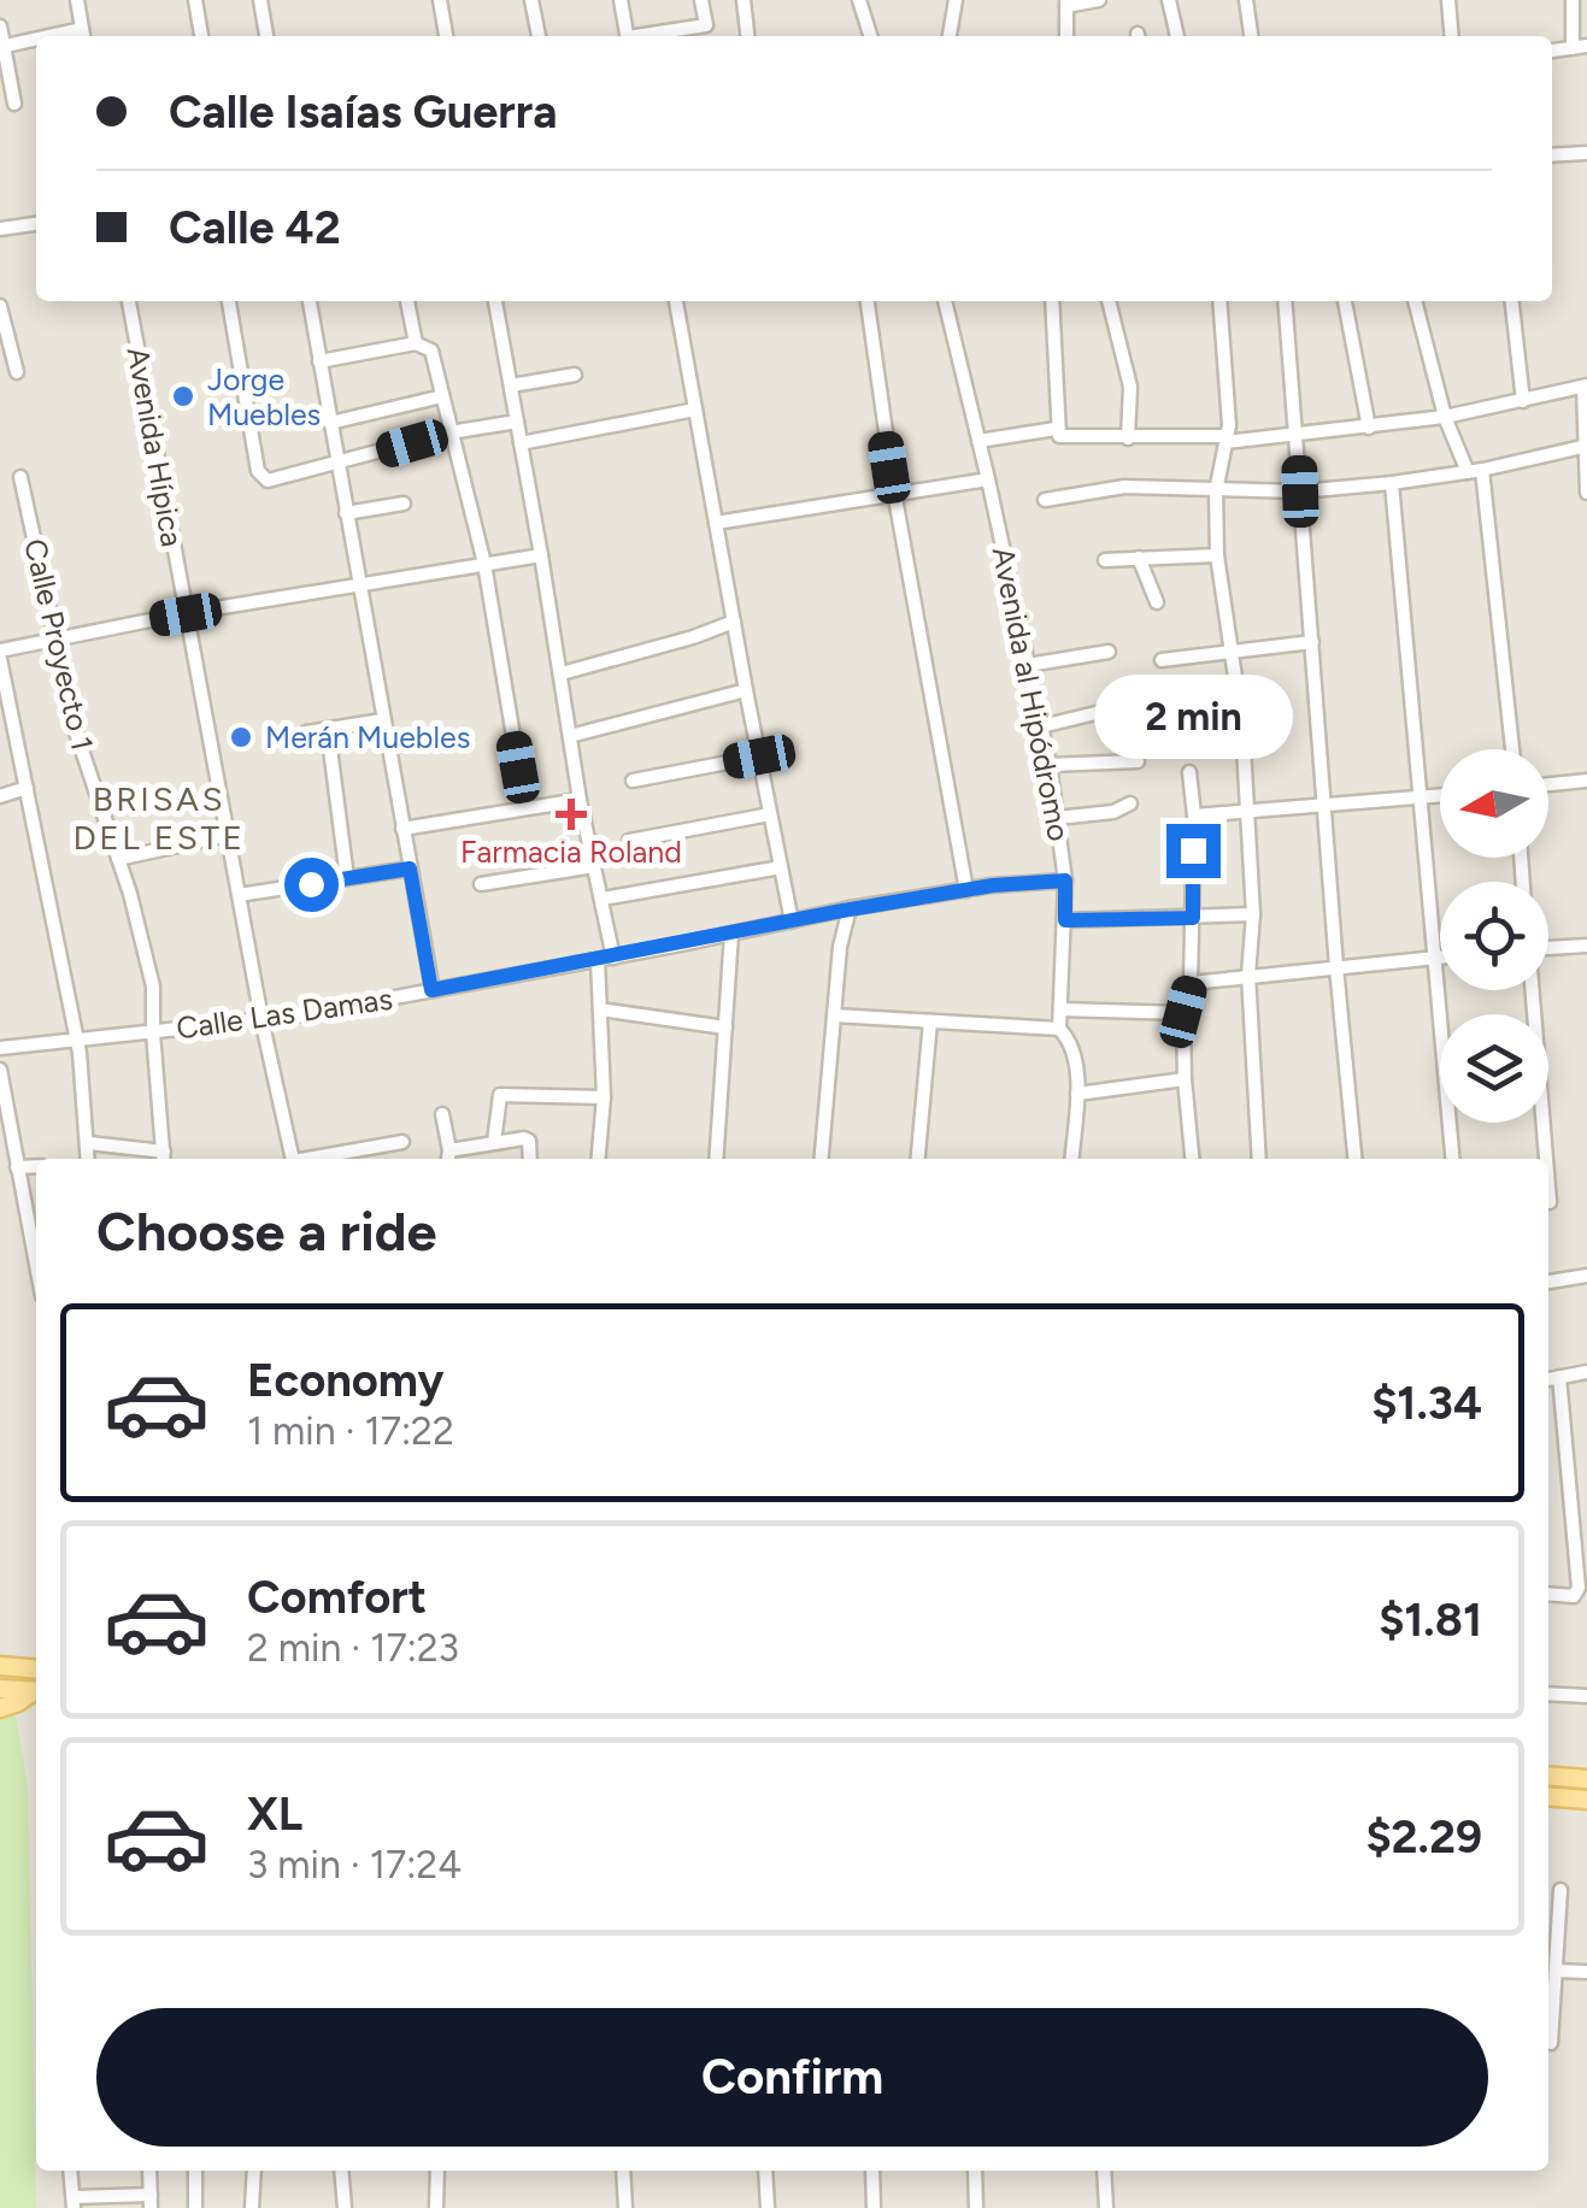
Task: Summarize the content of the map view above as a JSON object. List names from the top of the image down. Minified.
{"streets":{"street":["Avenida Hípica","Calle Proyecto 1","Avenida al Hipódromo","Calle Las Damas"]},"crossings":[["Avenida Hípica","Calle Las Damas"],["Calle Proyecto 1","Calle Las Damas"],["Avenida al Hipódromo","Calle Las Damas"]],"districts":["BRISAS DEL ESTE"],"places":{"other":["Jorge Muebles","Merán Muebles"],"health":["Farmacia Roland"]},"north":"left","page":{"banner":["Calle Isaías Guerra","Calle 42"],"bubble":"2 min","heading":"Choose a ride","list":[{"name":"Economy","note":"1 min · 17:22","value":"$1.34"},{"name":"Comfort","note":"2 min · 17:23","value":"$1.81"},{"name":"XL","note":"3 min · 17:24","value":"$2.29"}],"buttons":"Confirm"}}
